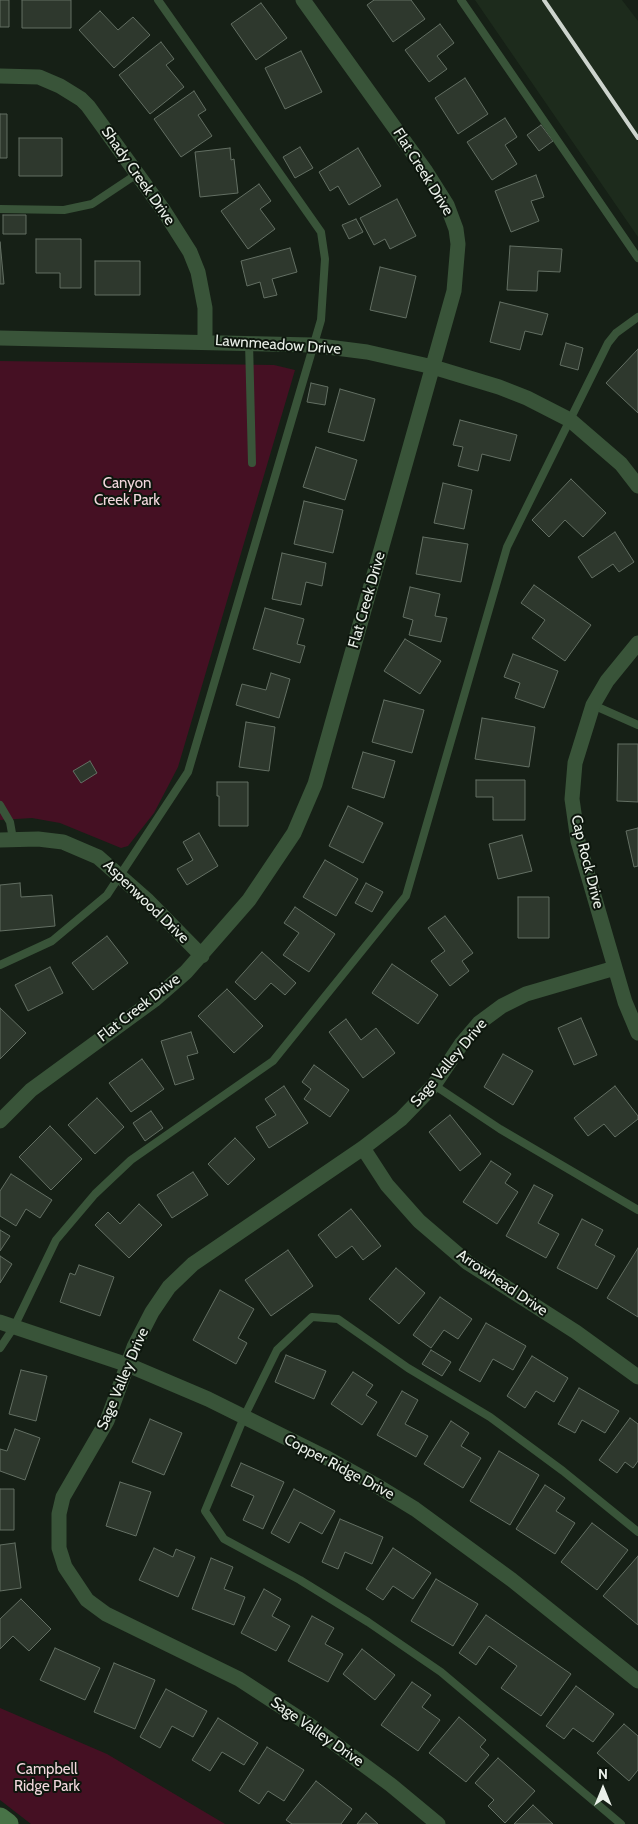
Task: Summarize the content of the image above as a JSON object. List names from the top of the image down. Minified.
{"streets":{"street":["Flat Creek Drive","Shady Creek Drive","Lawnmeadow Drive","Cap Rock Drive","Aspenwood Drive","Sage Valley Drive","Arrowhead Drive","Copper Ridge Drive"]},"crossings":[["Flat Creek Drive","Lawnmeadow Drive"],["Flat Creek Drive","Aspenwood Drive"],["Shady Creek Drive","Lawnmeadow Drive"],["Cap Rock Drive","Sage Valley Drive"],["Sage Valley Drive","Arrowhead Drive"],["Sage Valley Drive","Copper Ridge Drive"]],"parks":["Canyon Creek Park","Campbell Ridge Park"],"north":"top"}
